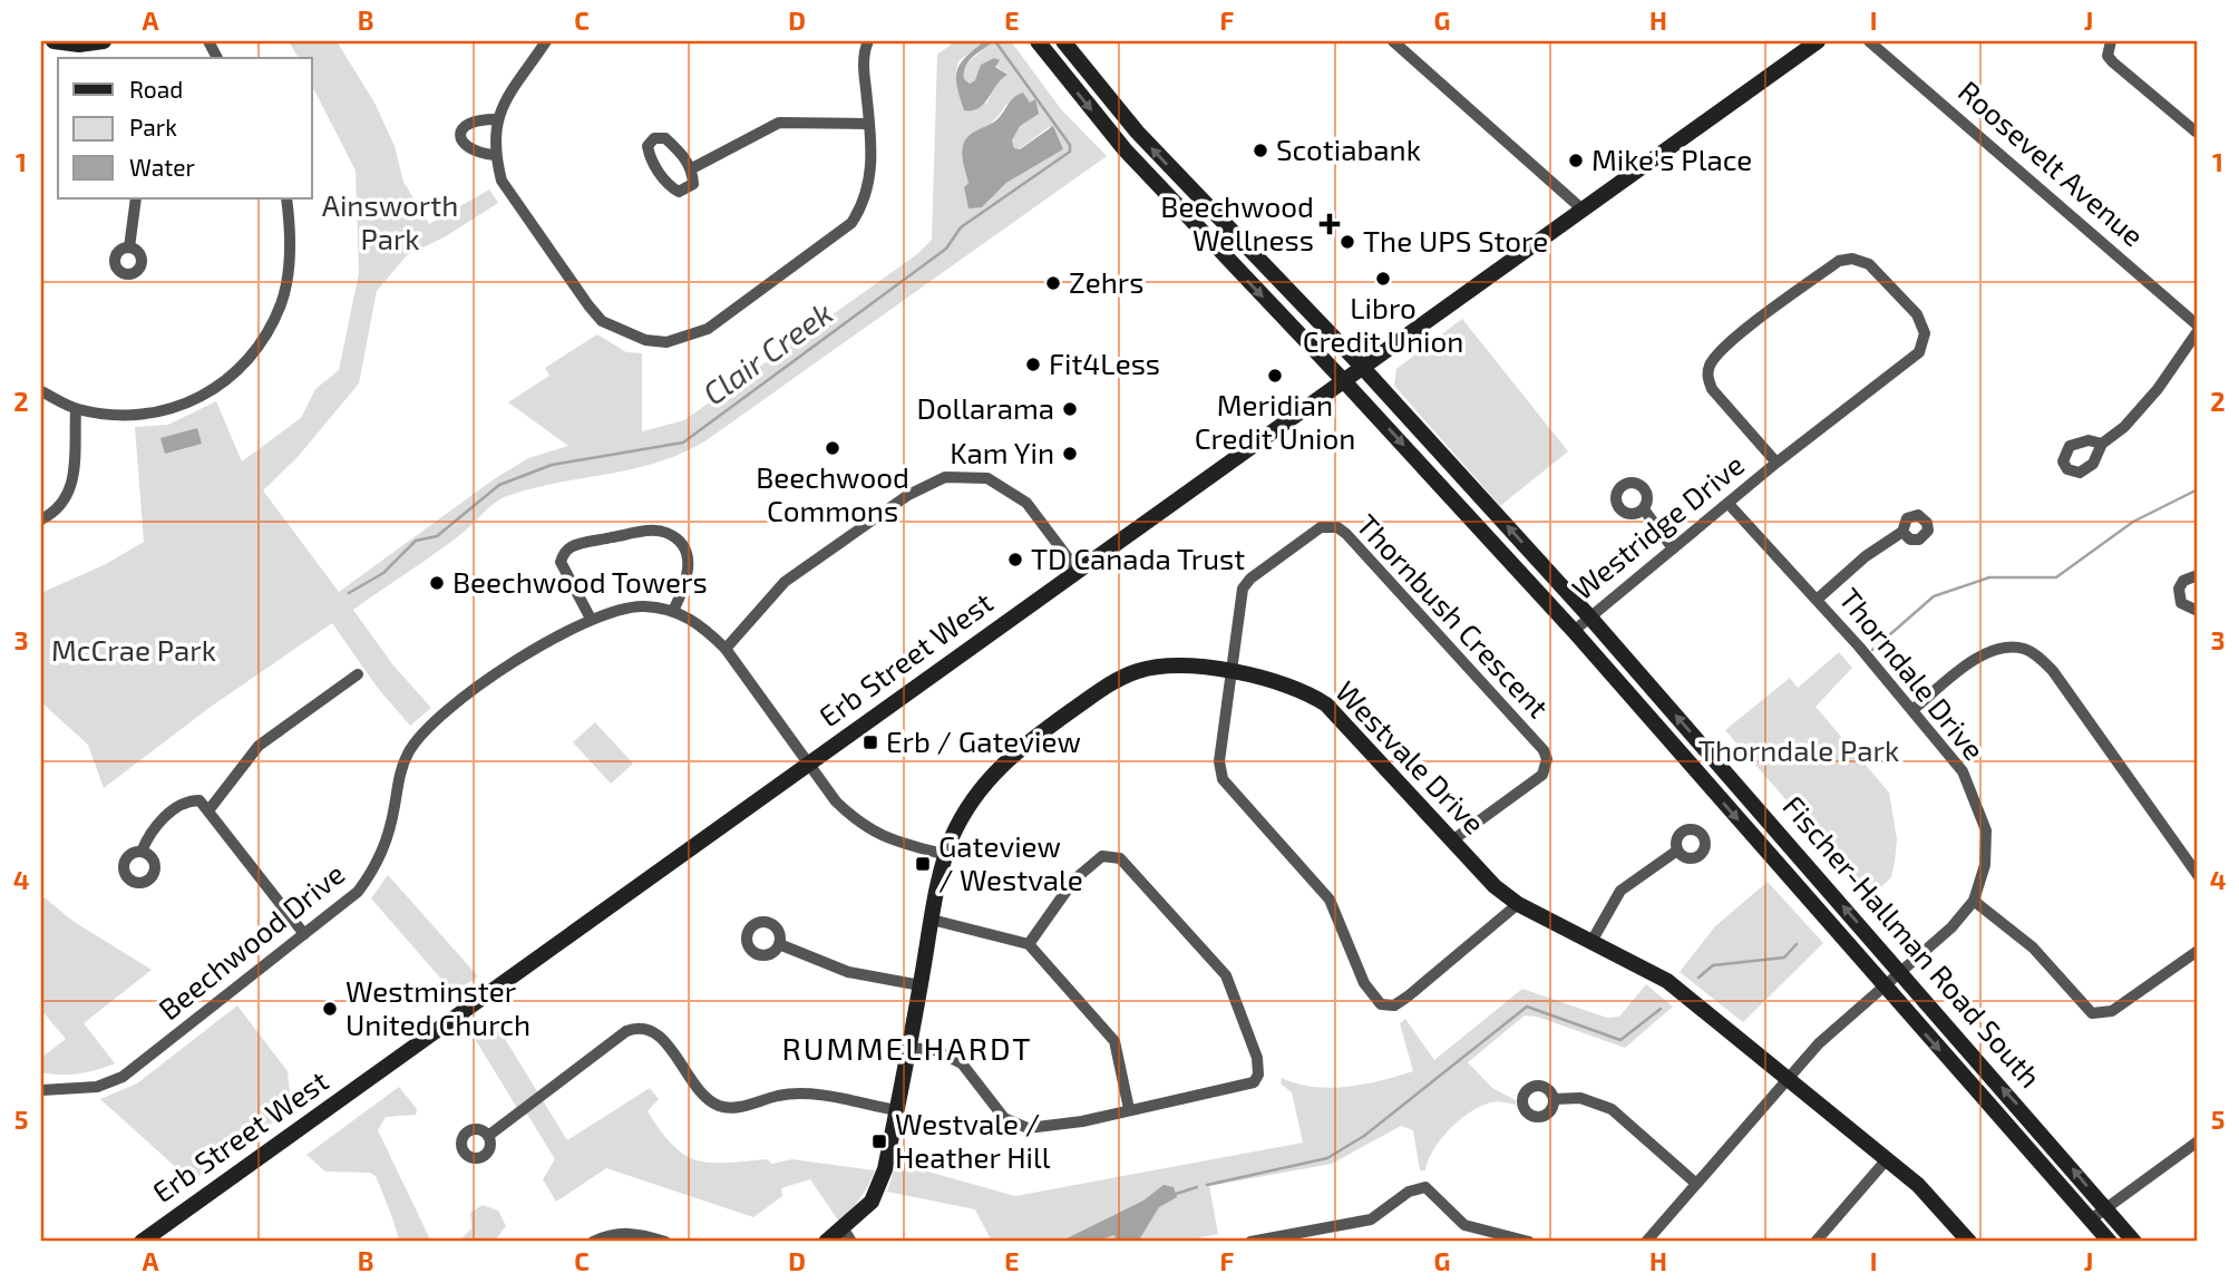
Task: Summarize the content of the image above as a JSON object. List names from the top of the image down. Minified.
{"streets":{"main road":["Erb Street West","Westvale Drive","Fischer-Hallman Road South"],"street":["Roosevelt Avenue","Westridge Drive","Thornbush Crescent","Thorndale Drive","Beechwood Drive"]},"crossings":[["Westridge Drive","Thorndale Drive"],["Westridge Drive","Fischer-Hallman Road South"],["Thornbush Crescent","Westvale Drive"],["Erb Street West","Beechwood Drive"],["Erb Street West","Fischer-Hallman Road South"],["Thorndale Drive","Westvale Drive"],["Thorndale Drive","Fischer-Hallman Road South"],["Westvale Drive","Beechwood Drive"]],"districts":["RUMMELHARDT"],"water":["Clair Creek"],"parks":["Ainsworth Park","McCrae Park","Thorndale Park"],"places":{"other":["Scotiabank","Mike's Place","The UPS Store","Libro Credit Union","Zehrs","Fit4Less","Meridian Credit Union","Dollarama","Beechwood Commons","Kam Yin","TD Canada Trust","Beechwood Towers","Westminster United Church"],"health":["Beechwood Wellness"],"transit":["Erb / Gateview","Gateview / Westvale","Westvale / Heather Hill"]},"legend":["Road","Park","Water"],"grid":{"columns":["A","B","C","D","E","F","G","H","I","J"],"rows":["1","2","3","4","5"]}}
